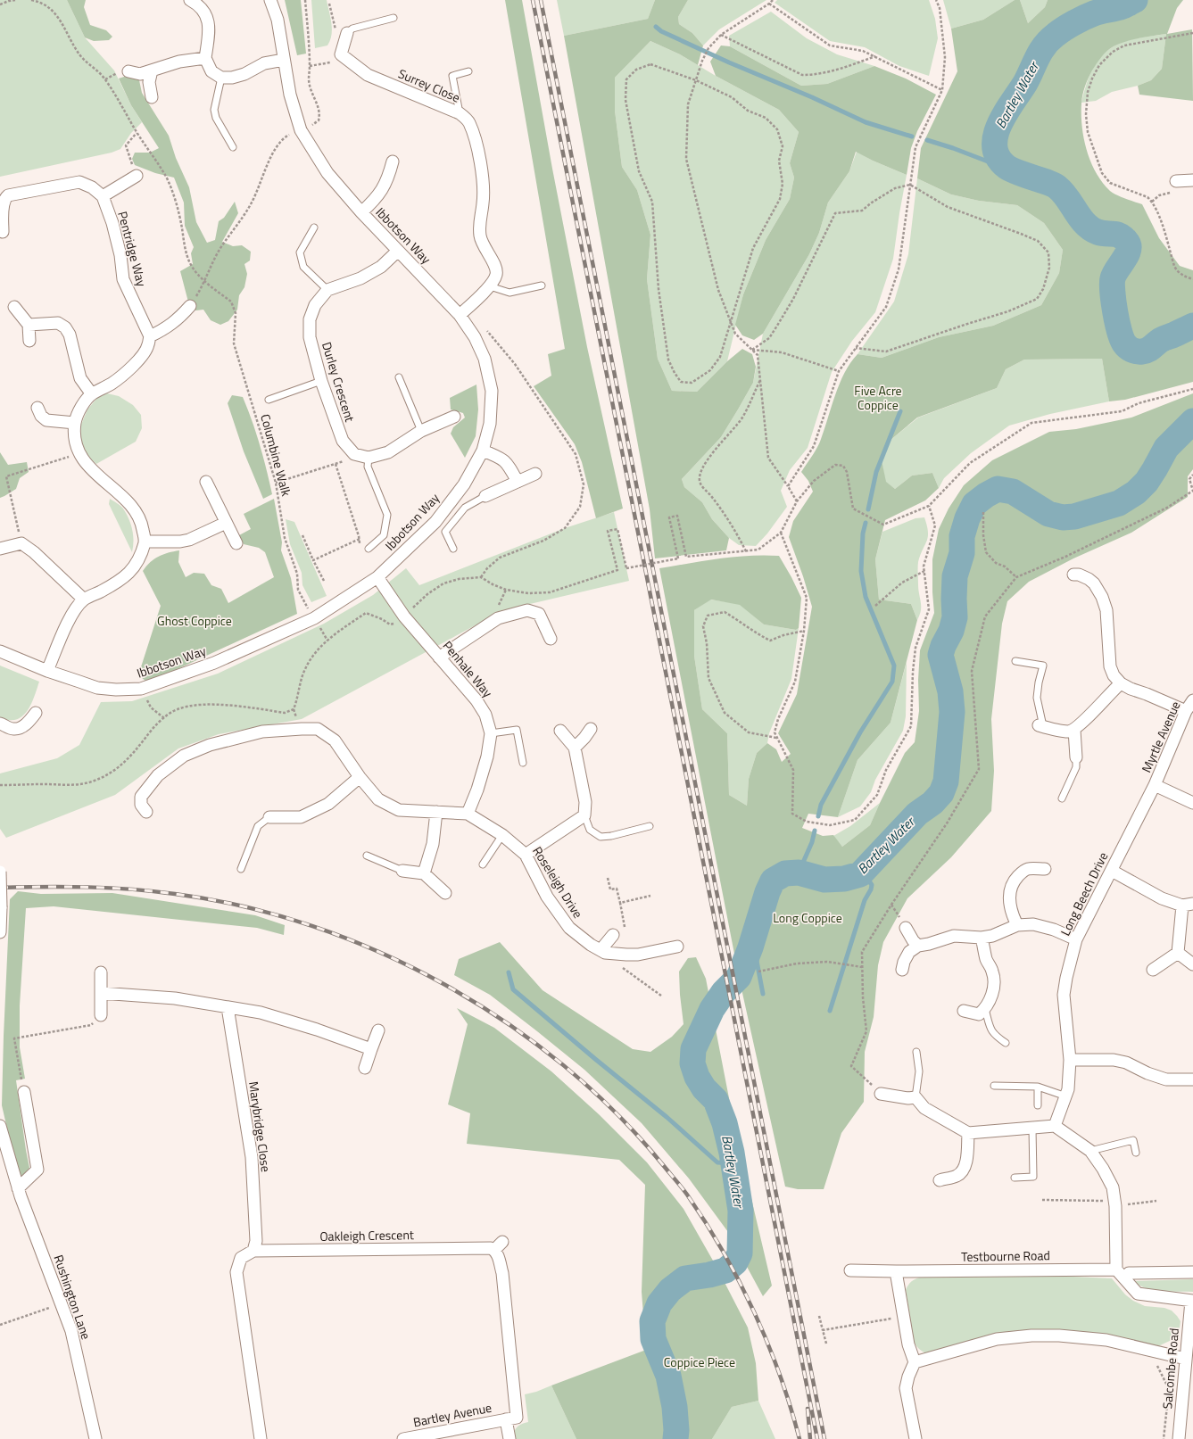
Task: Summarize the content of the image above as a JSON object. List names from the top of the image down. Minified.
{"streets":{"street":["Surrey Close","Ibbotson Way","Pentridge Way","Durley Crescent","Penhale Way","Myrtle Avenue","Roseleigh Drive","Long Beech Drive","Marybridge Close","Oakleigh Crescent","Testbourne Road","Rushington Lane","Salcombe Road","Bartley Avenue"],"path":["Columbine Walk"]},"crossings":[["Surrey Close","Ibbotson Way"],["Ibbotson Way","Columbine Walk"],["Ibbotson Way","Penhale Way"],["Penhale Way","Roseleigh Drive"],["Myrtle Avenue","Long Beech Drive"],["Marybridge Close","Oakleigh Crescent"],["Oakleigh Crescent","Bartley Avenue"]],"water":["Bartley Water"],"parks":["Five Acre Coppice","Ghost Coppice","Long Coppice","Coppice Piece"]}
